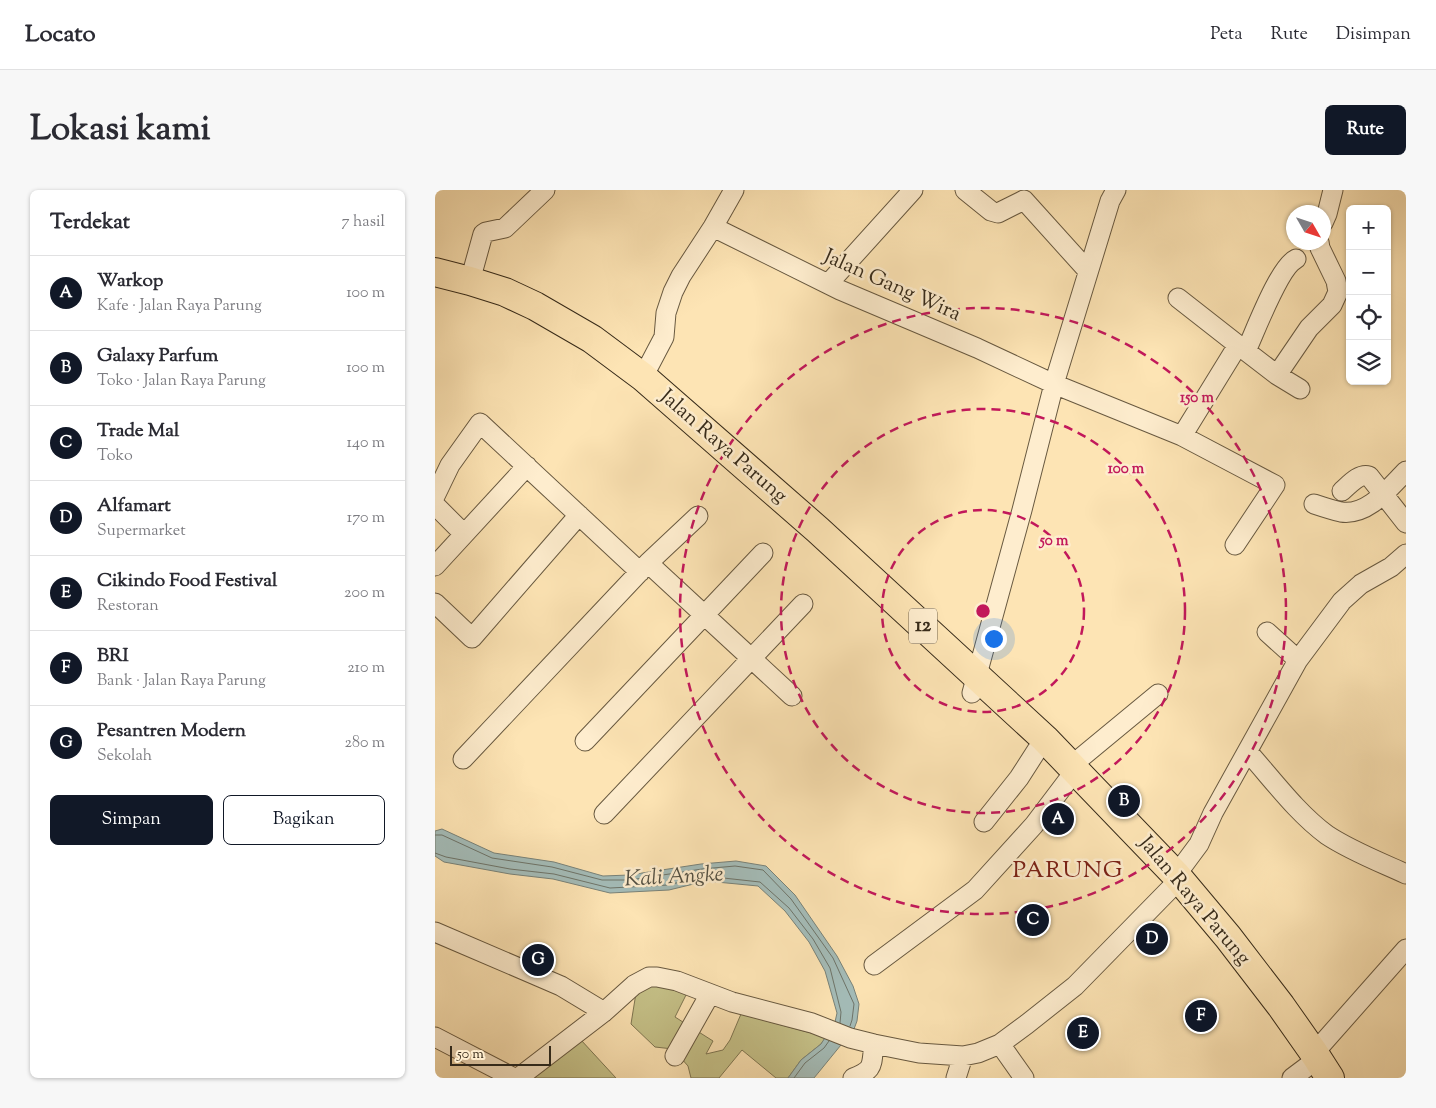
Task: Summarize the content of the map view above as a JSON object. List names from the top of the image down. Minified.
{"streets":{"highway":["Jalan Raya Parung","12"],"street":["Jalan Gang Wira"]},"districts":["PARUNG"],"water":["Kali Angke"],"scale_bar":"50 m","north":"bottom right","page":{"header":"Locato","nav":["Peta","Rute","Disimpan"],"title":"Lokasi kami","buttons":["Rute",["Simpan","Bagikan"]],"heading":["Terdekat","7 hasil"],"map_buttons":["+","−"],"list":[{"mark":"A","name":"Warkop","note":"Kafe · Jalan Raya Parung","value":"100 m"},{"mark":"B","name":"Galaxy Parfum","note":"Toko · Jalan Raya Parung","value":"100 m"},{"mark":"C","name":"Trade Mal","note":"Toko","value":"140 m"},{"mark":"D","name":"Alfamart","note":"Supermarket","value":"170 m"},{"mark":"E","name":"Cikindo Food Festival","note":"Restoran","value":"200 m"},{"mark":"F","name":"BRI","note":"Bank · Jalan Raya Parung","value":"210 m"},{"mark":"G","name":"Pesantren Modern","note":"Sekolah","value":"280 m"}],"pins":["B","A","C","D","G","F","E"],"scale":"50 m"},"rings":["150 m","100 m","50 m"]}
